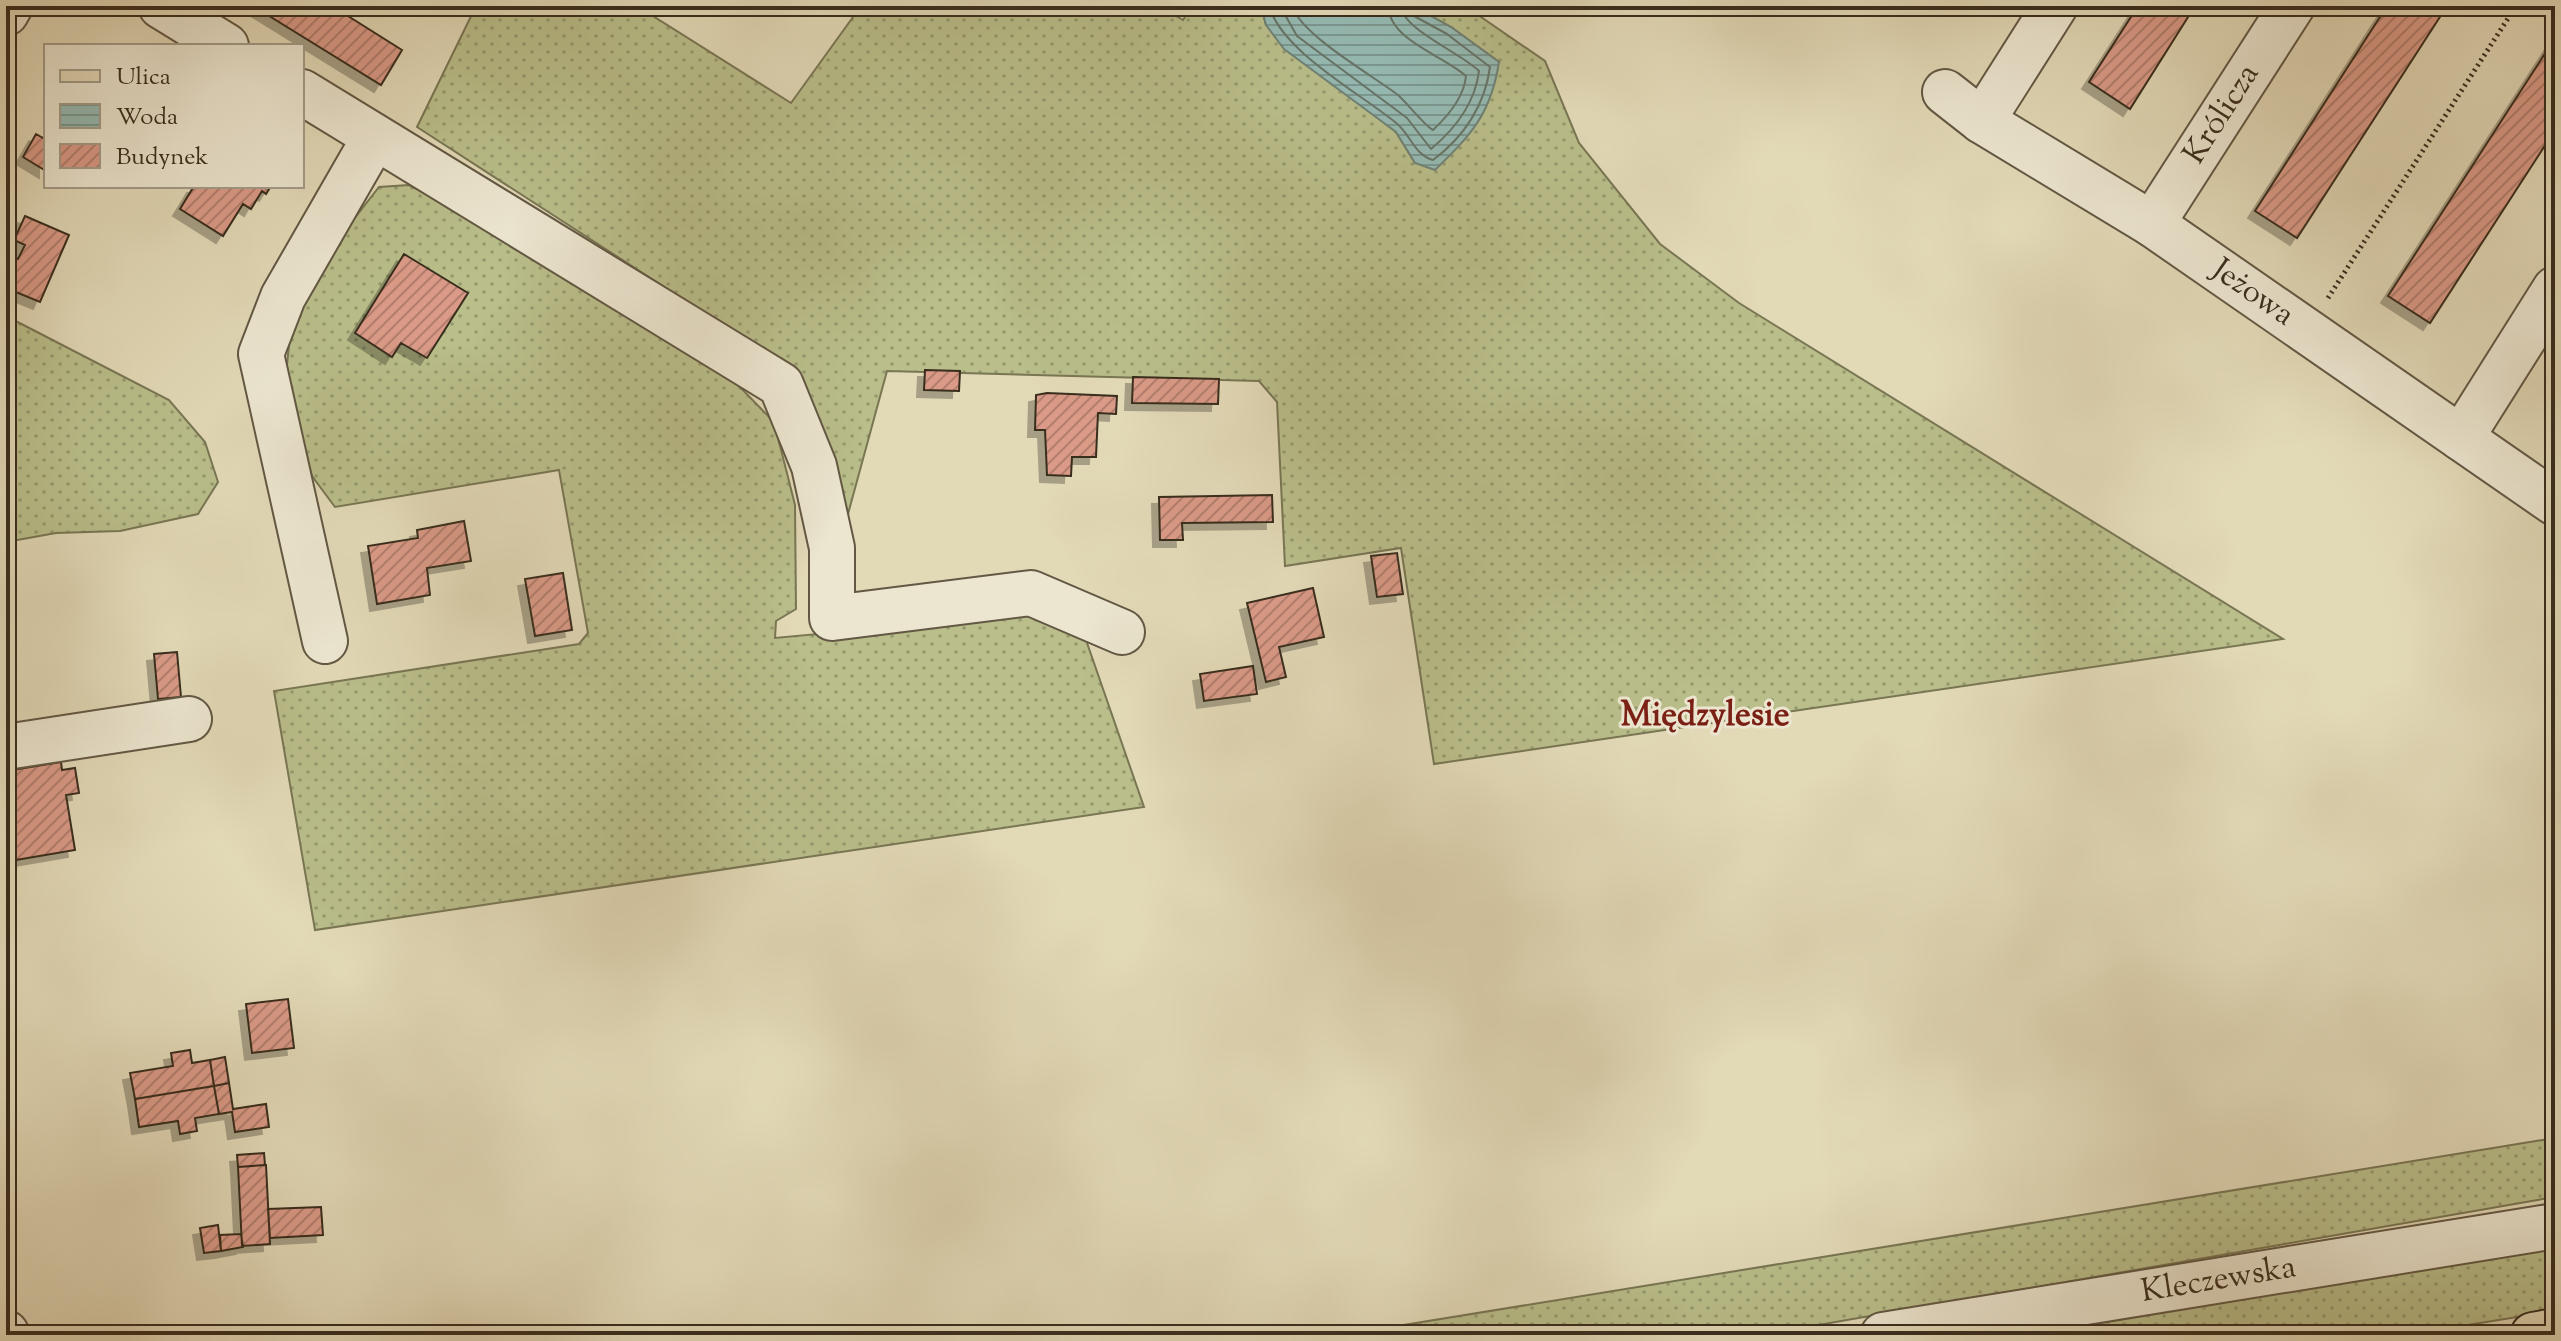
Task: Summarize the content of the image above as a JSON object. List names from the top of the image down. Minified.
{"streets":{"street":["Królicza","Jeżowa","Kleczewska"]},"crossings":[["Królicza","Jeżowa"]],"districts":["Międzylesie"],"legend":["Ulica","Woda","Budynek"]}
